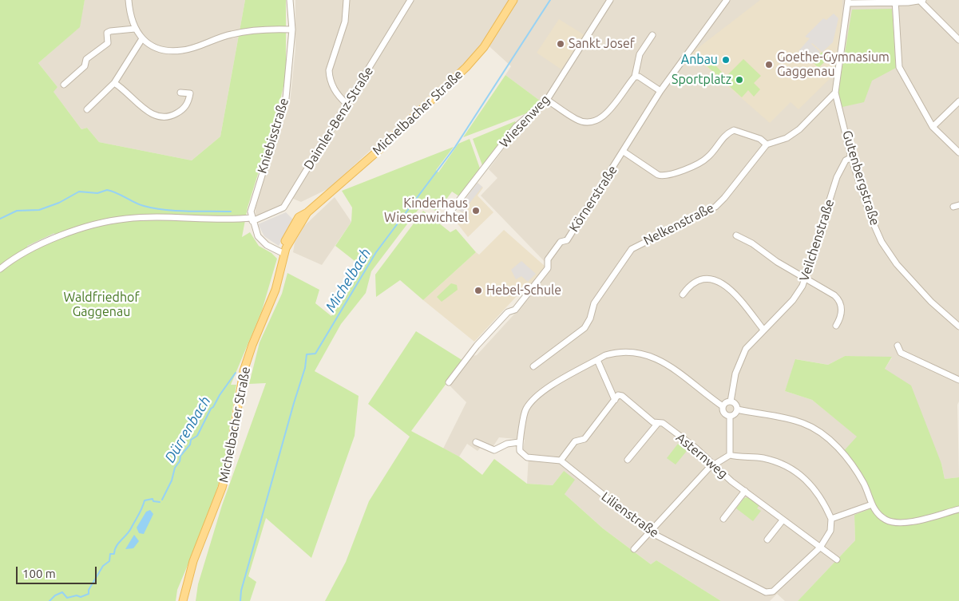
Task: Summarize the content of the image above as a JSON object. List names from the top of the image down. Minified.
{"streets":{"main road":["Michelbacher Straße"],"street":["Daimler-Benz-Straße","Wiesenweg","Kniebisstraße","Gutenbergstraße","Körnerstraße","Nelkenstraße","Veilchenstraße","Asternweg","Lilienstraße"]},"crossings":[["Michelbacher Straße","Kniebisstraße"],["Daimler-Benz-Straße","Kniebisstraße"],["Gutenbergstraße","Veilchenstraße"],["Asternweg","Lilienstraße"]],"water":["Michelbach","Dürrenbach"],"parks":["Waldfriedhof Gaggenau"],"places":["Sankt Josef","Anbau","Goethe-Gymnasium Gaggenau","Sportplatz","Kinderhaus Wiesenwichtel","Hebel-Schule"],"scale_bar":"100 m"}
